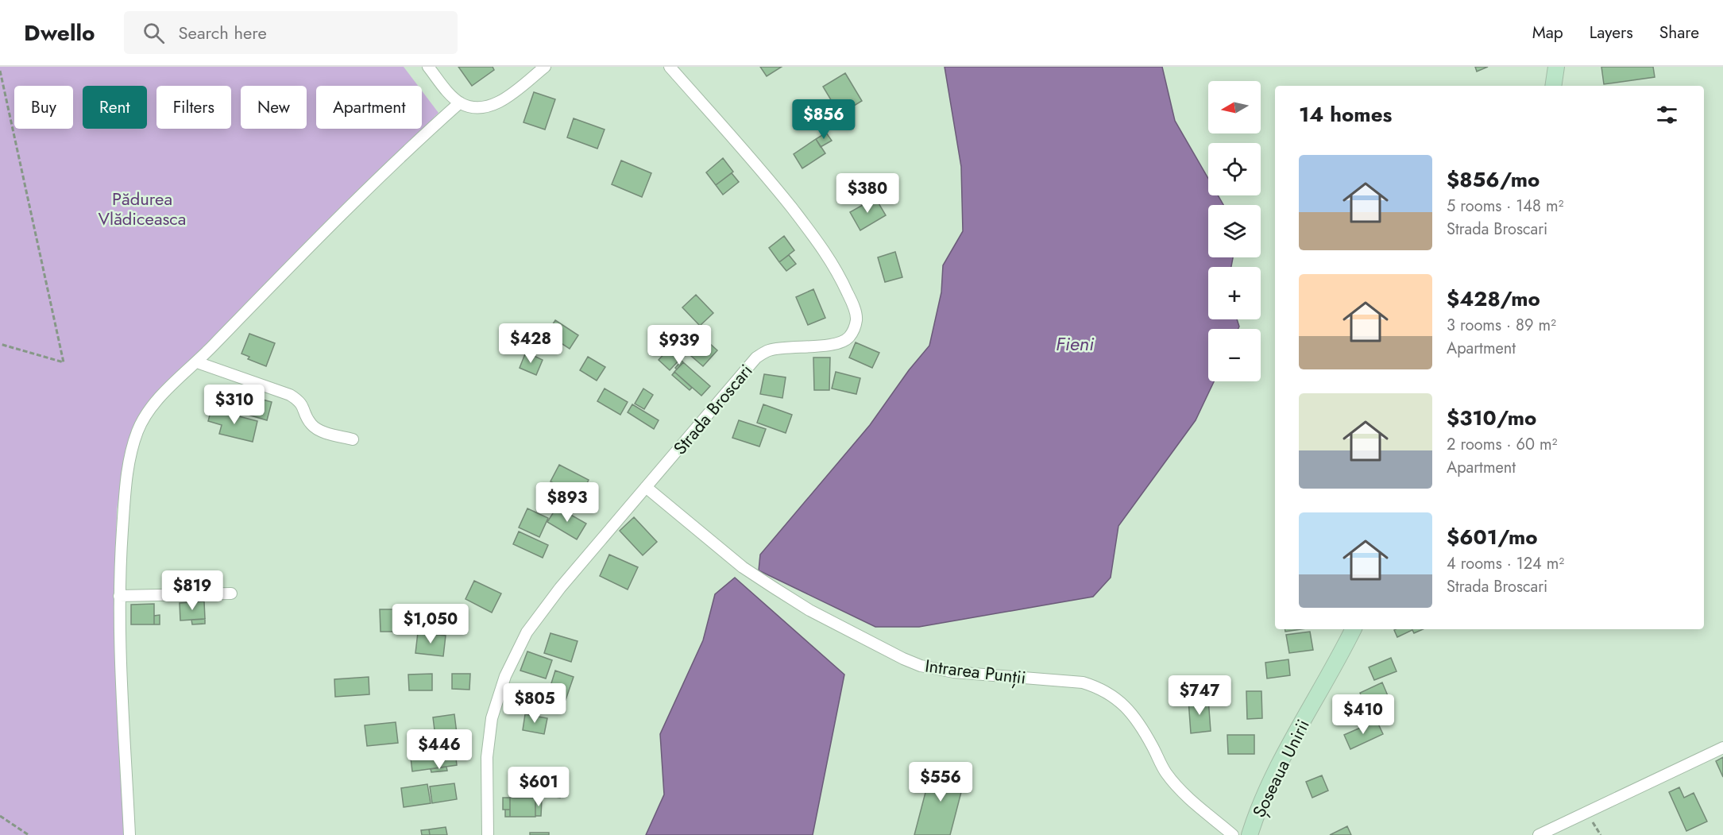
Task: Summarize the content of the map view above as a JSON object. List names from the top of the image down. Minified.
{"streets":{"main road":["Șoseaua Unirii"],"street":["Strada Broscari","Intrarea Punții"]},"crossings":[["Strada Broscari","Intrarea Punții"]],"water":["Fieni"],"parks":["Pădurea Vlădiceasca"],"north":"left","page":{"header":"Dwello","search":"Search here","nav":["Map","Layers","Share"],"map_buttons":["+","−"],"chip":["Buy","Rent","Filters","New","Apartment"],"heading":"14 homes","price":["$856","$380","$428","$939","$310","$893","$819","$1,050","$747","$805","$410","$446","$556","$601"],"list":[{"name":"$856/mo","note":"5 rooms · 148 m² · Strada Broscari"},{"name":"$428/mo","note":"3 rooms · 89 m² · Apartment"},{"name":"$310/mo","note":"2 rooms · 60 m² · Apartment"},{"name":"$601/mo","note":"4 rooms · 124 m² · Strada Broscari"}]}}
